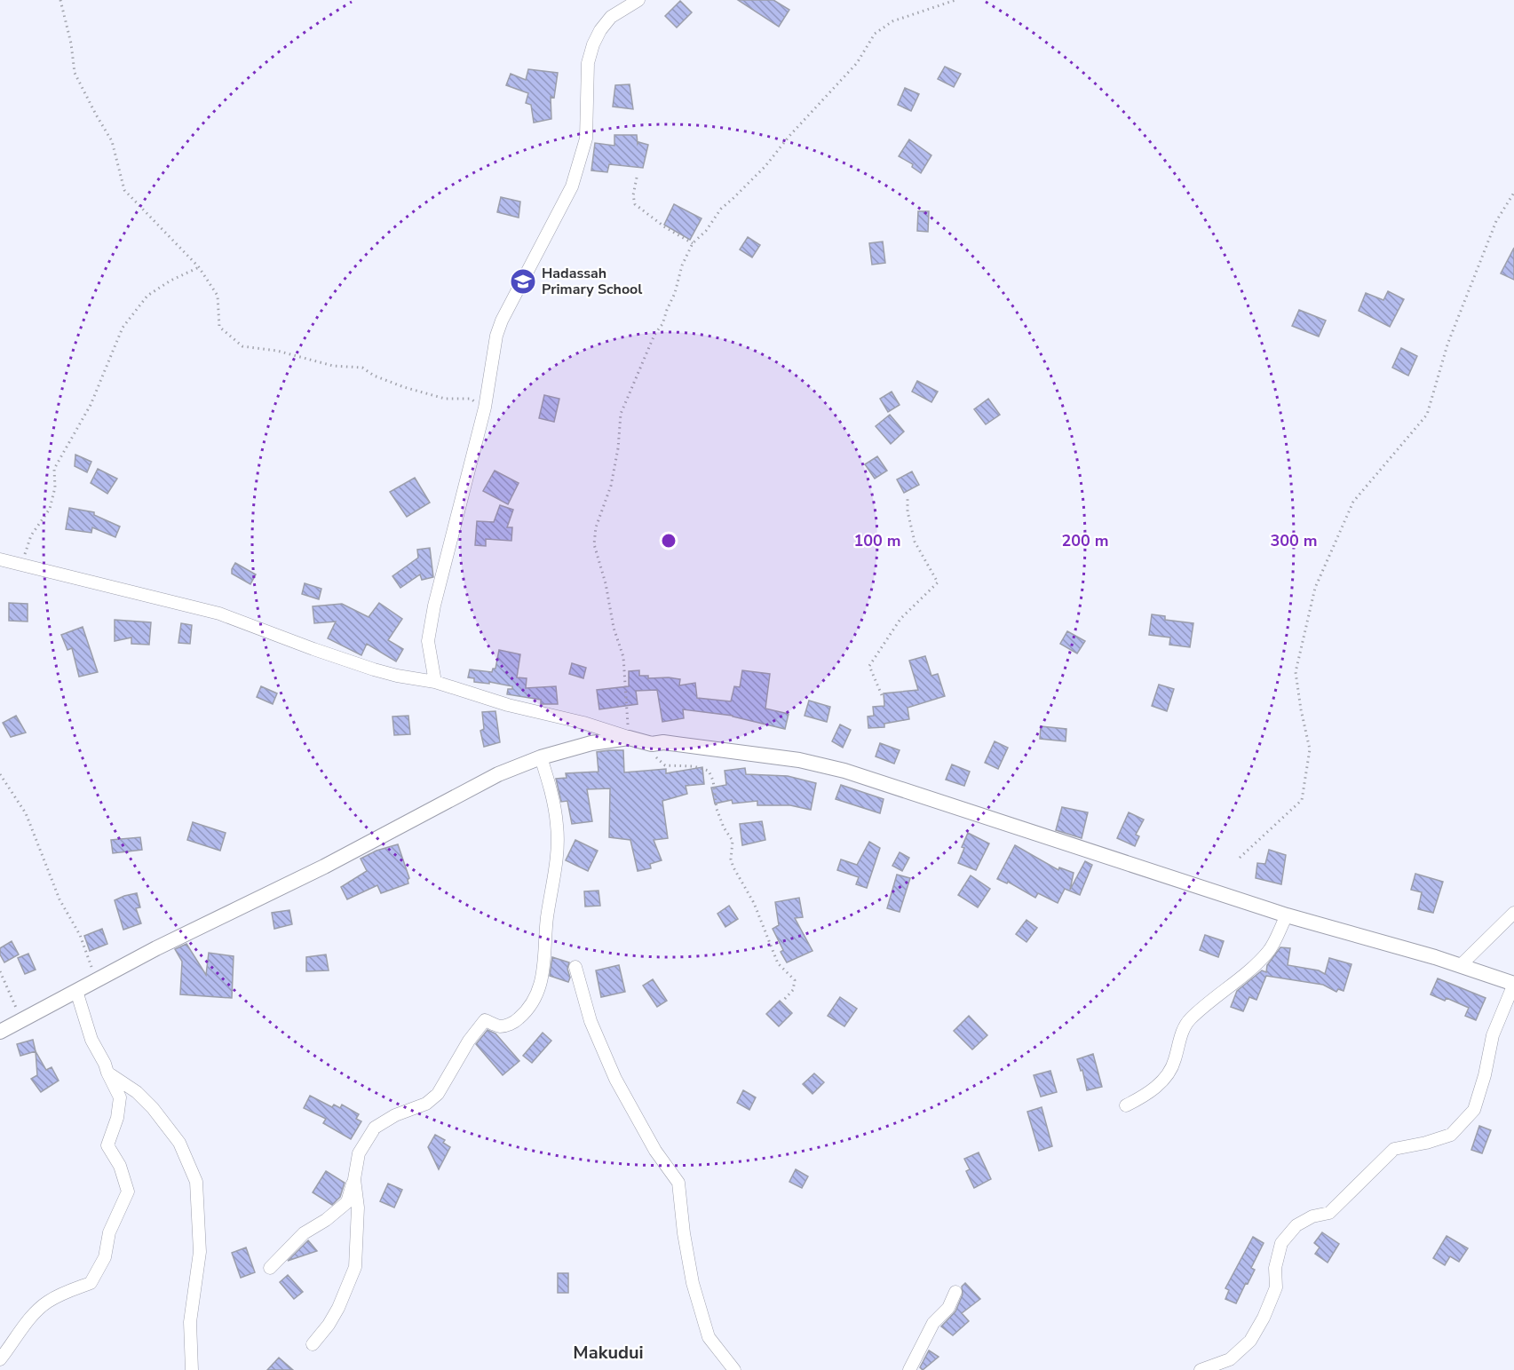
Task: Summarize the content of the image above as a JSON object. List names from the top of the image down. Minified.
{"districts":["Makudui"],"places":{"school or university":["Hadassah Primary School"]},"rings":["100 m","200 m","300 m"]}
